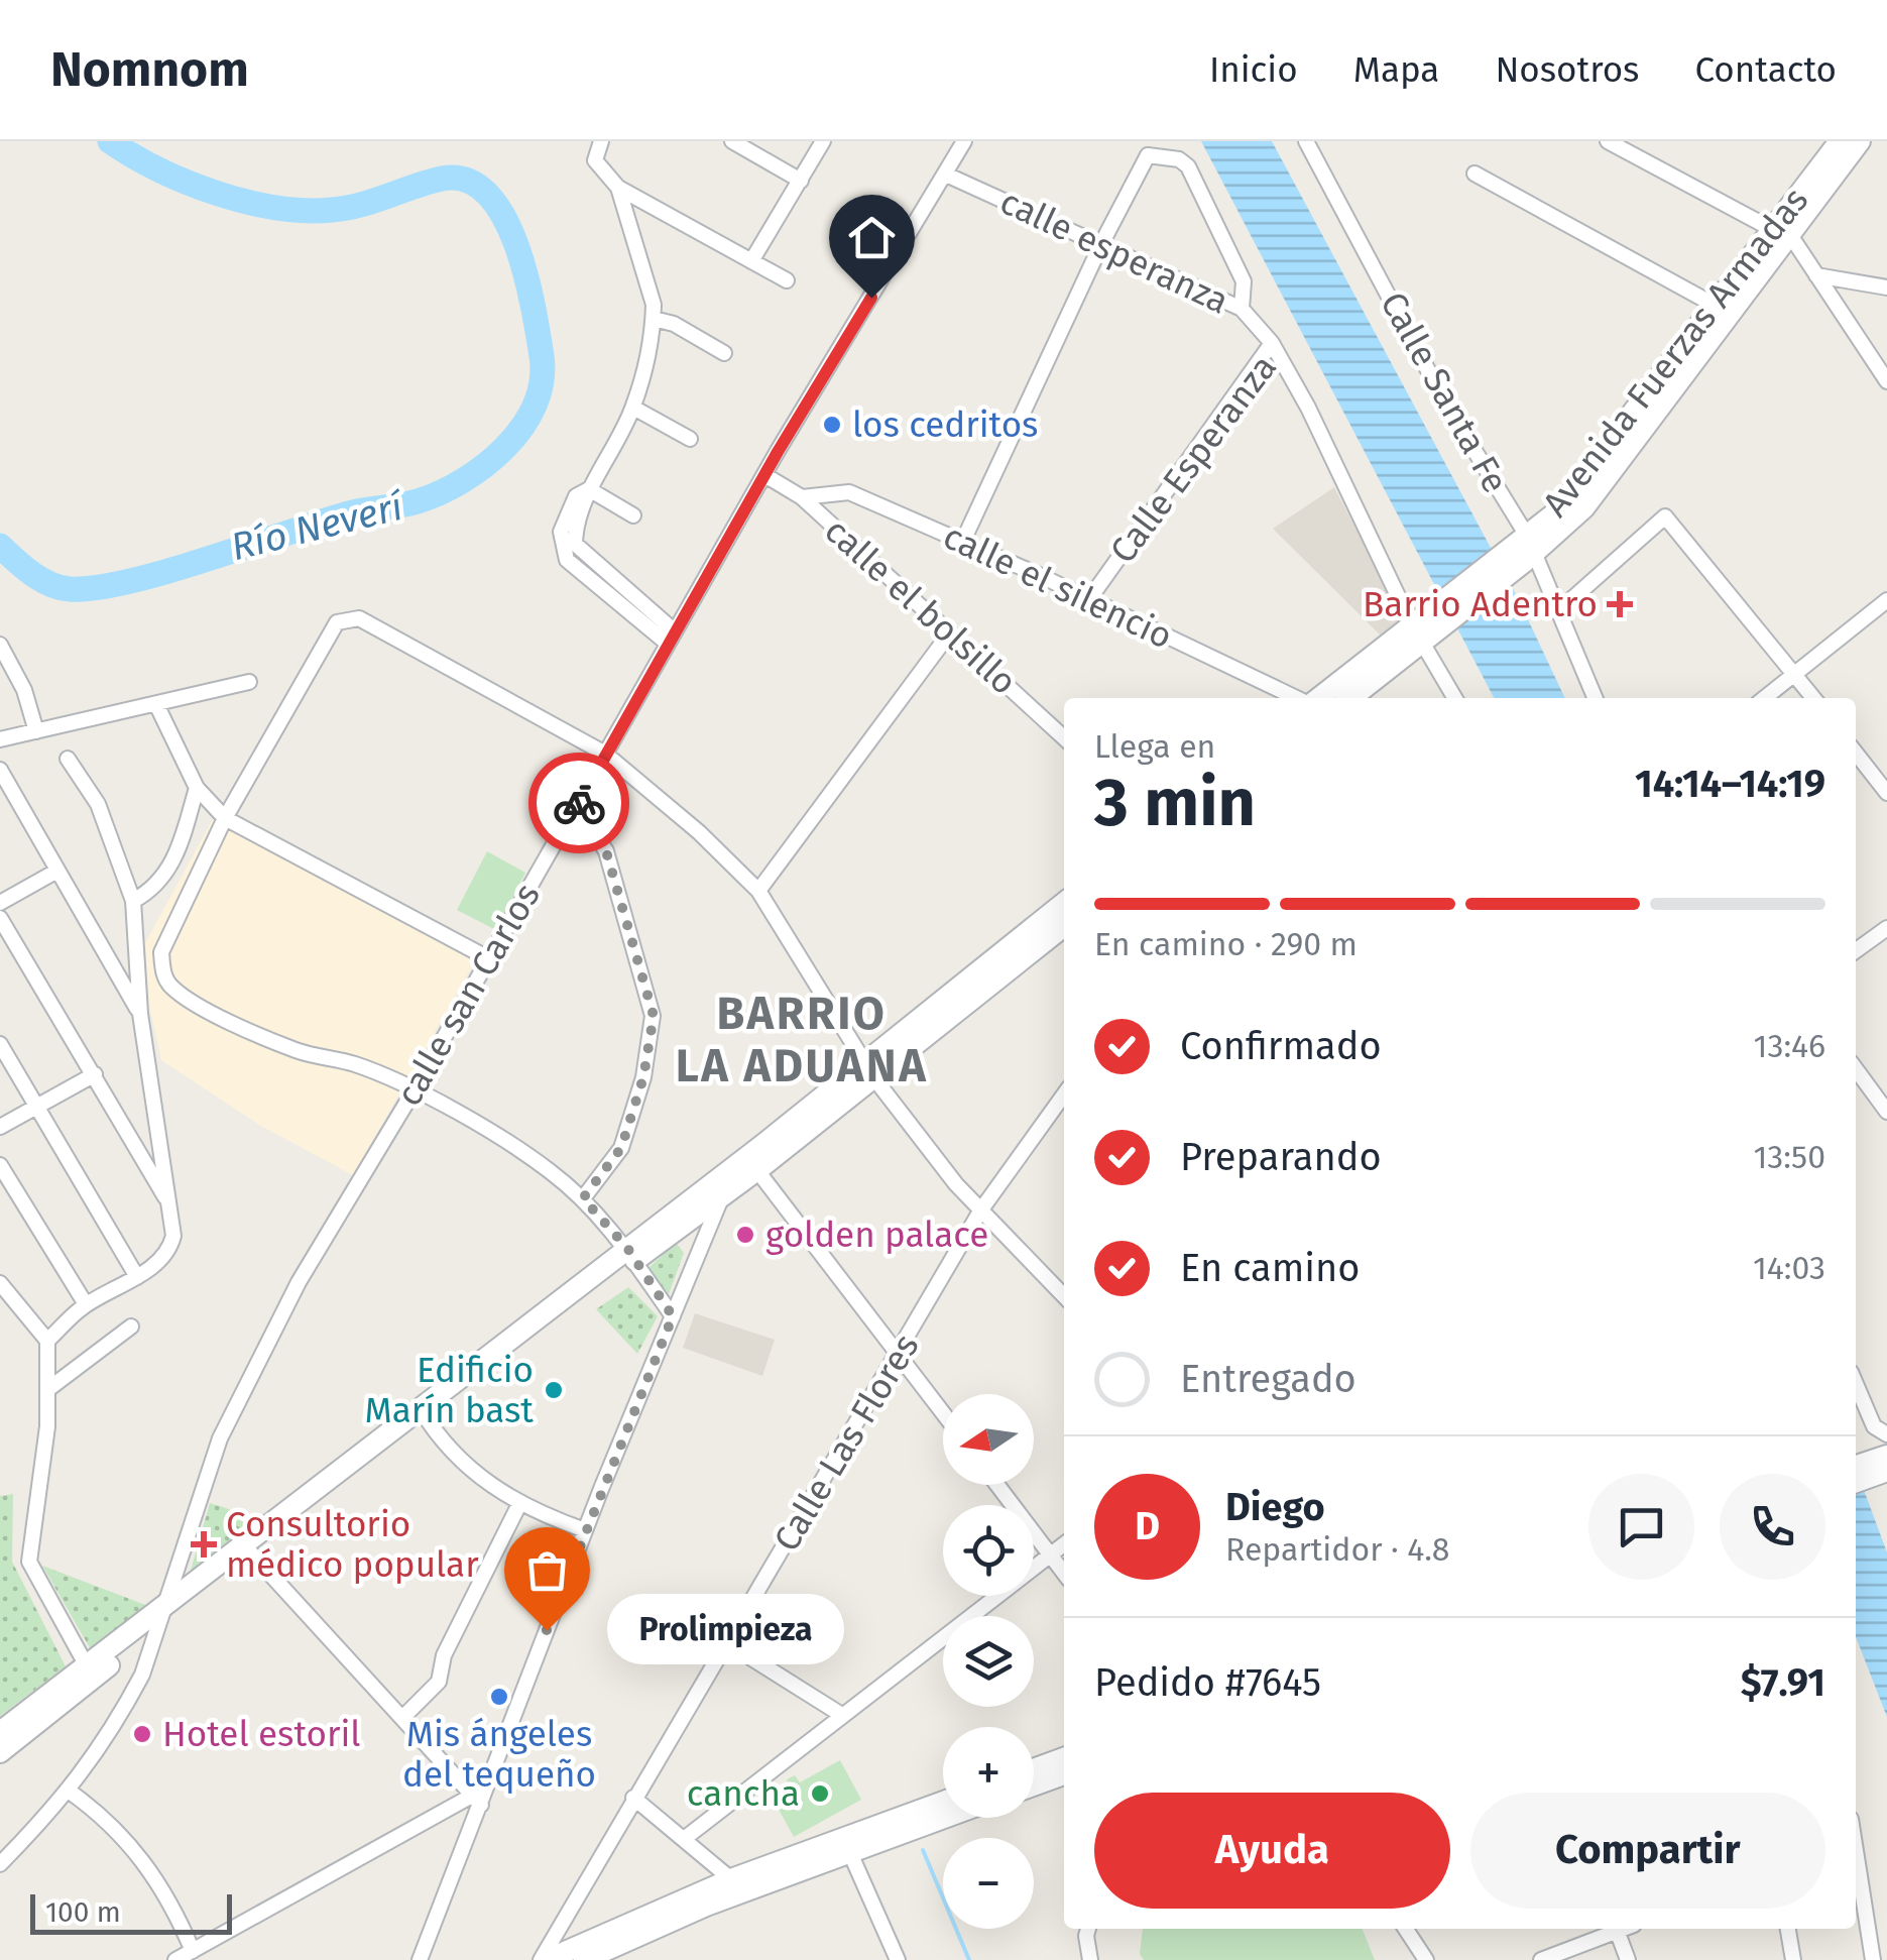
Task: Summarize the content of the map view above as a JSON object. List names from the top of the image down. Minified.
{"streets":{"street":["calle esperanza","Avenida Fuerzas Armadas","Calle Santa Fe","Calle Esperanza","calle el silencio","calle el bolsillo","calle san Carlos","Calle Las Flores"]},"crossings":[["calle esperanza","Calle Esperanza"],["calle esperanza","calle san Carlos"],["Avenida Fuerzas Armadas","Calle Santa Fe"],["Avenida Fuerzas Armadas","Calle Esperanza"],["Calle Esperanza","calle el silencio"],["calle el silencio","calle el bolsillo"],["calle el bolsillo","calle san Carlos"]],"districts":["BARRIO LA ADUANA"],"water":["Río Neverí"],"places":{"other":["los cedritos","golden palace","Edificio Marín bast","Prolimpieza","Mis ángeles del tequeño","Hotel estoril","cancha"],"health":["Barrio Adentro","Consultorio médico popular"]},"scale_bar":"100 m","north":"left","page":{"header":"Nomnom","nav":["Inicio","Mapa","Nosotros","Contacto"],"heading":["3 min","Llega en","14:14–14:19"],"panel":["Diego","Repartidor · 4.8","Pedido #7645","$7.91"],"bar":"En camino · 290 m","list":[["Confirmado","13:46"],["Preparando","13:50"],["En camino","14:03"],"Entregado"],"map_buttons":["+","−"],"round":"D","bubble":"Prolimpieza","buttons":["Ayuda","Compartir"],"scale":"100 m"}}
